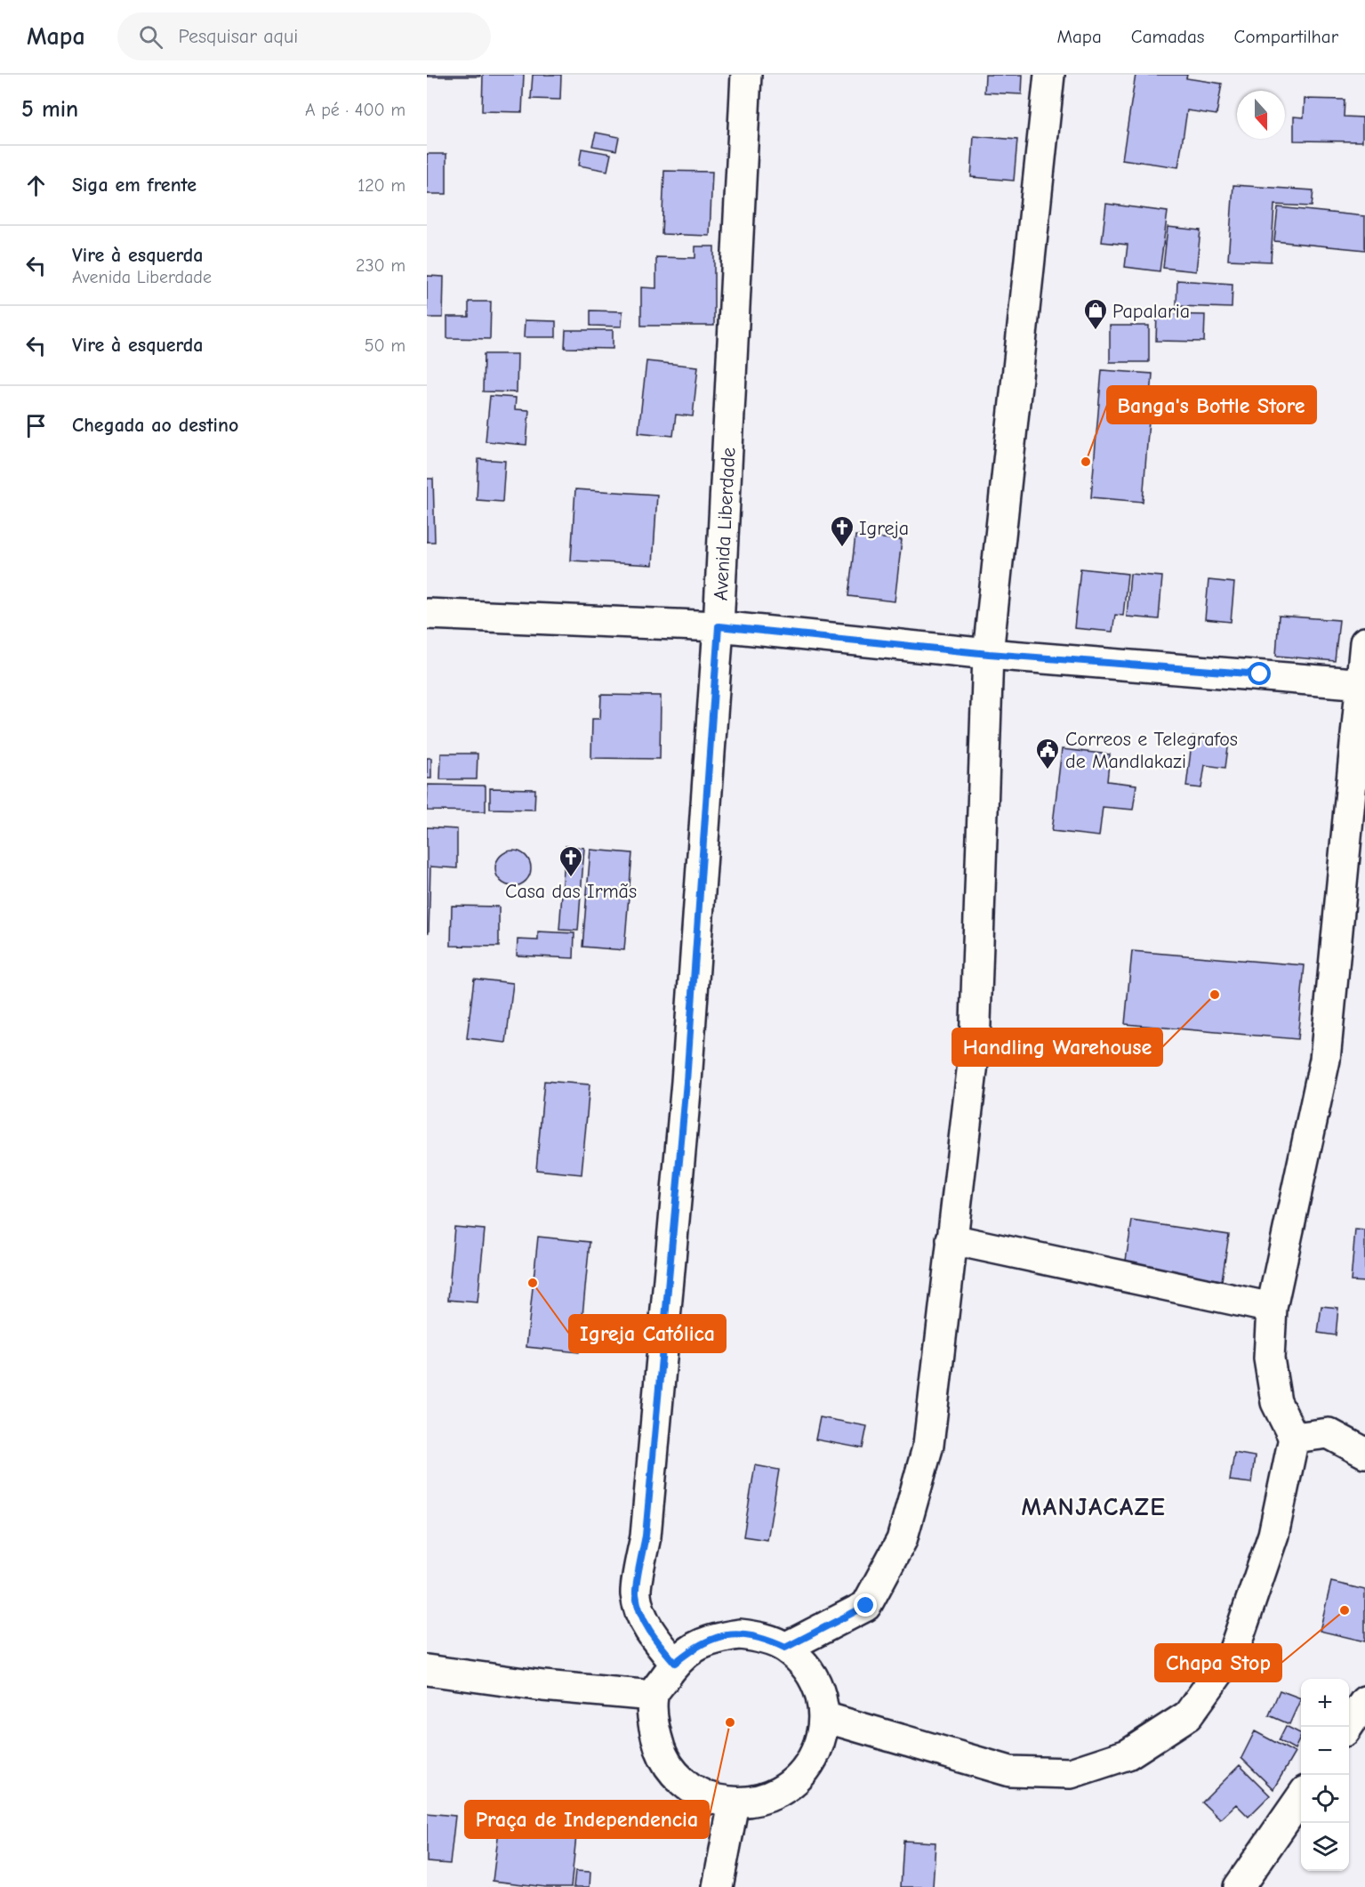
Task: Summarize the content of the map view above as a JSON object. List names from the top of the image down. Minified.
{"streets":{"street":["Avenida Liberdade"]},"districts":["MANJACAZE"],"places":{"shop":["Papalaria"],"other":["Banga's Bottle Store","Handling Warehouse","Igreja Católica","Chapa Stop","Praça de Independencia"],"church":["Igreja","Casa das Irmãs"],"public building":["Correos e Telegrafos de Mandlakazi"]},"north":"bottom","page":{"header":"Mapa","search":"Pesquisar aqui","nav":["Mapa","Camadas","Compartilhar"],"heading":["5 min","A pé · 400 m"],"list":[["Siga em frente","120 m"],["Vire à esquerda","Avenida Liberdade","230 m"],["Vire à esquerda","50 m"],"Chegada ao destino"],"map_buttons":["+","−"]}}
